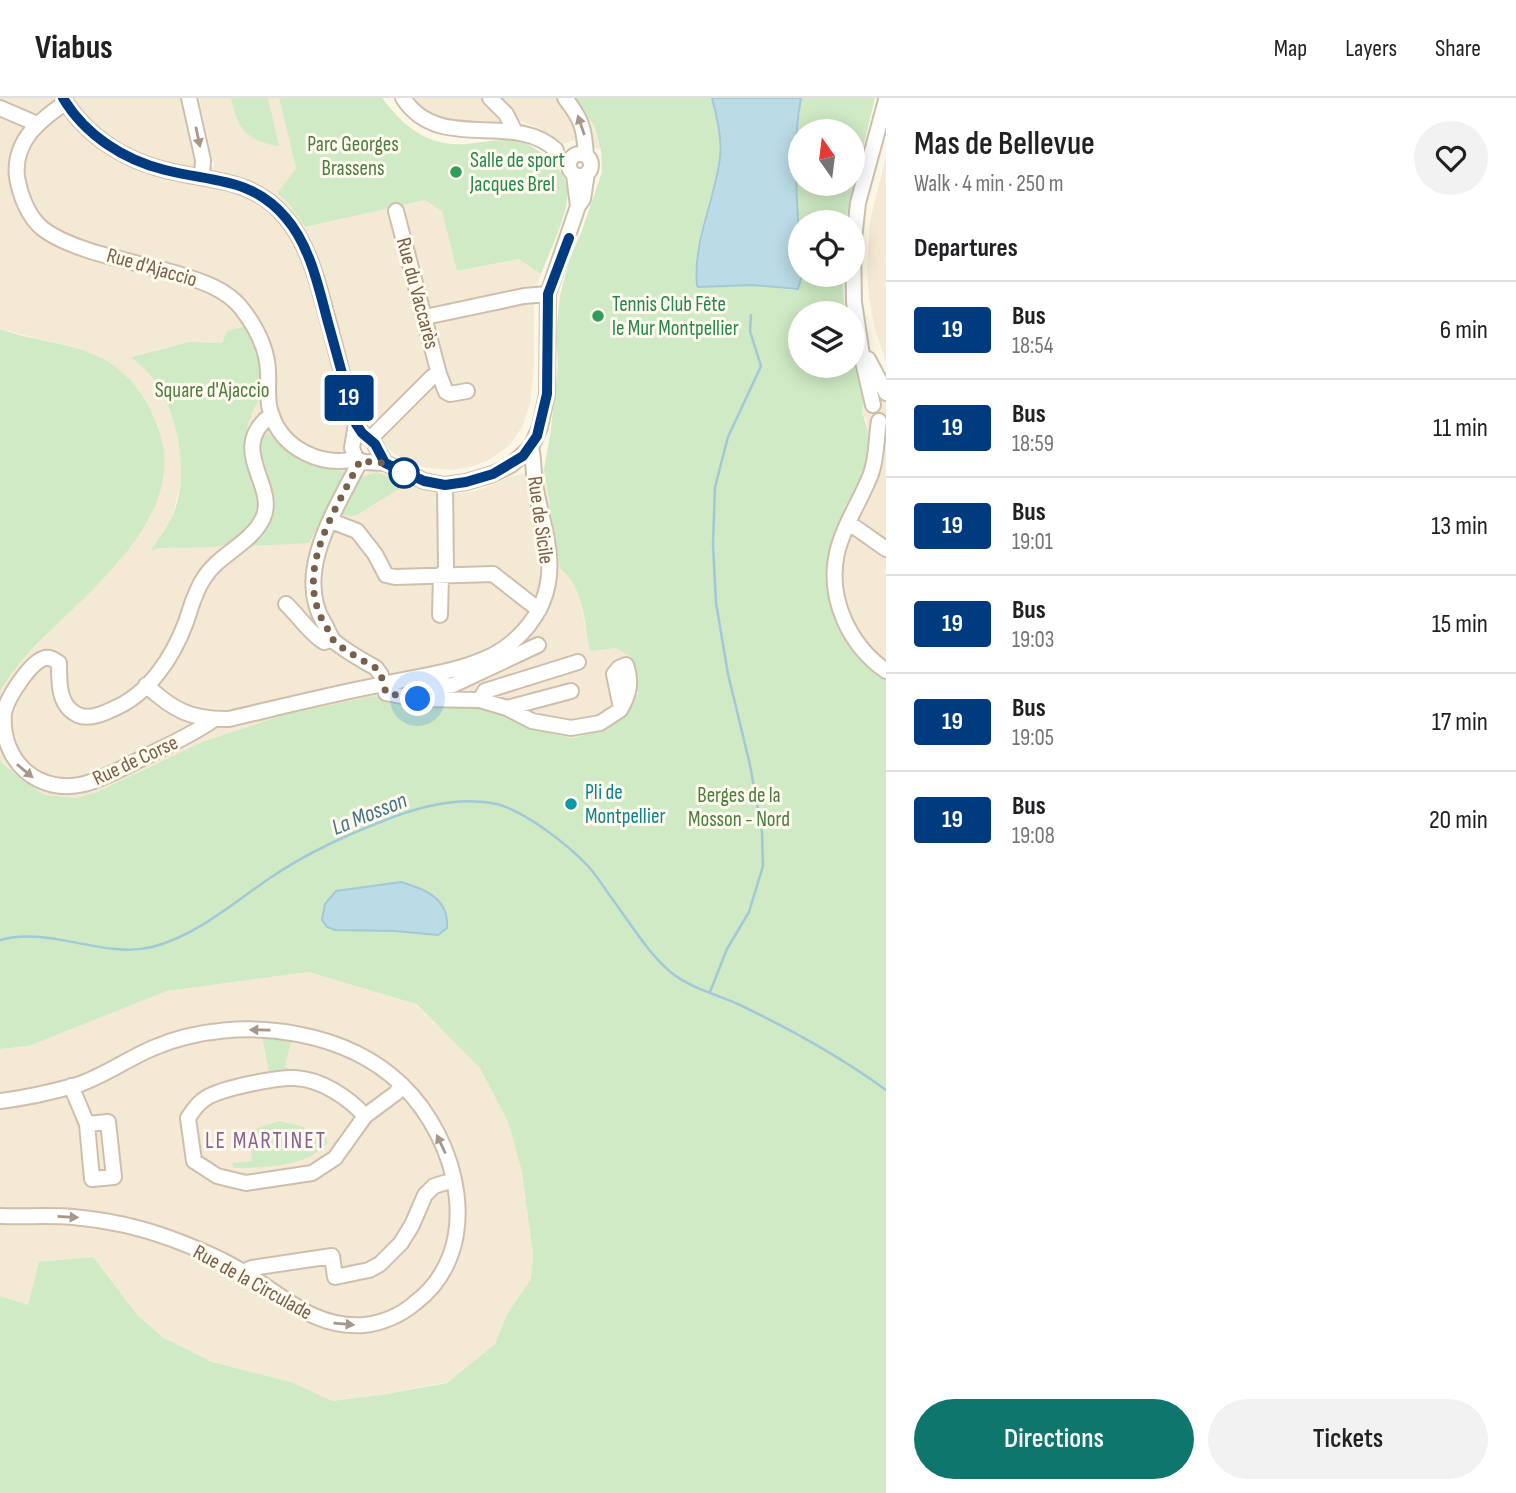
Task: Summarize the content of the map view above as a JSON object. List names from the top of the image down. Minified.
{"streets":{"street":["Rue d'Ajaccio","Rue du Vaccarès","Rue de Sicile","Rue de Corse","Rue de la Circulade"]},"crossings":[["Rue de Sicile","Rue de Corse"]],"districts":["LE MARTINET"],"water":["La Mosson"],"parks":["Parc Georges Brassens","Square d'Ajaccio","Berges de la Mosson - Nord"],"places":["Salle de sport Jacques Brel","Tennis Club Fête le Mur Montpellier","Pli de Montpellier"],"lines":["bus line 19"],"north":"top","page":{"header":"Viabus","nav":["Map","Layers","Share"],"on_map":"19","heading":[["Mas de Bellevue","Walk · 4 min · 250 m"],"Departures"],"list":[{"mark":"19","name":"Bus","note":"18:54","value":"6 min"},{"mark":"19","name":"Bus","note":"18:59","value":"11 min"},{"mark":"19","name":"Bus","note":"19:01","value":"13 min"},{"mark":"19","name":"Bus","note":"19:03","value":"15 min"},{"mark":"19","name":"Bus","note":"19:05","value":"17 min"},{"mark":"19","name":"Bus","note":"19:08","value":"20 min"}],"buttons":["Directions","Tickets"]}}
